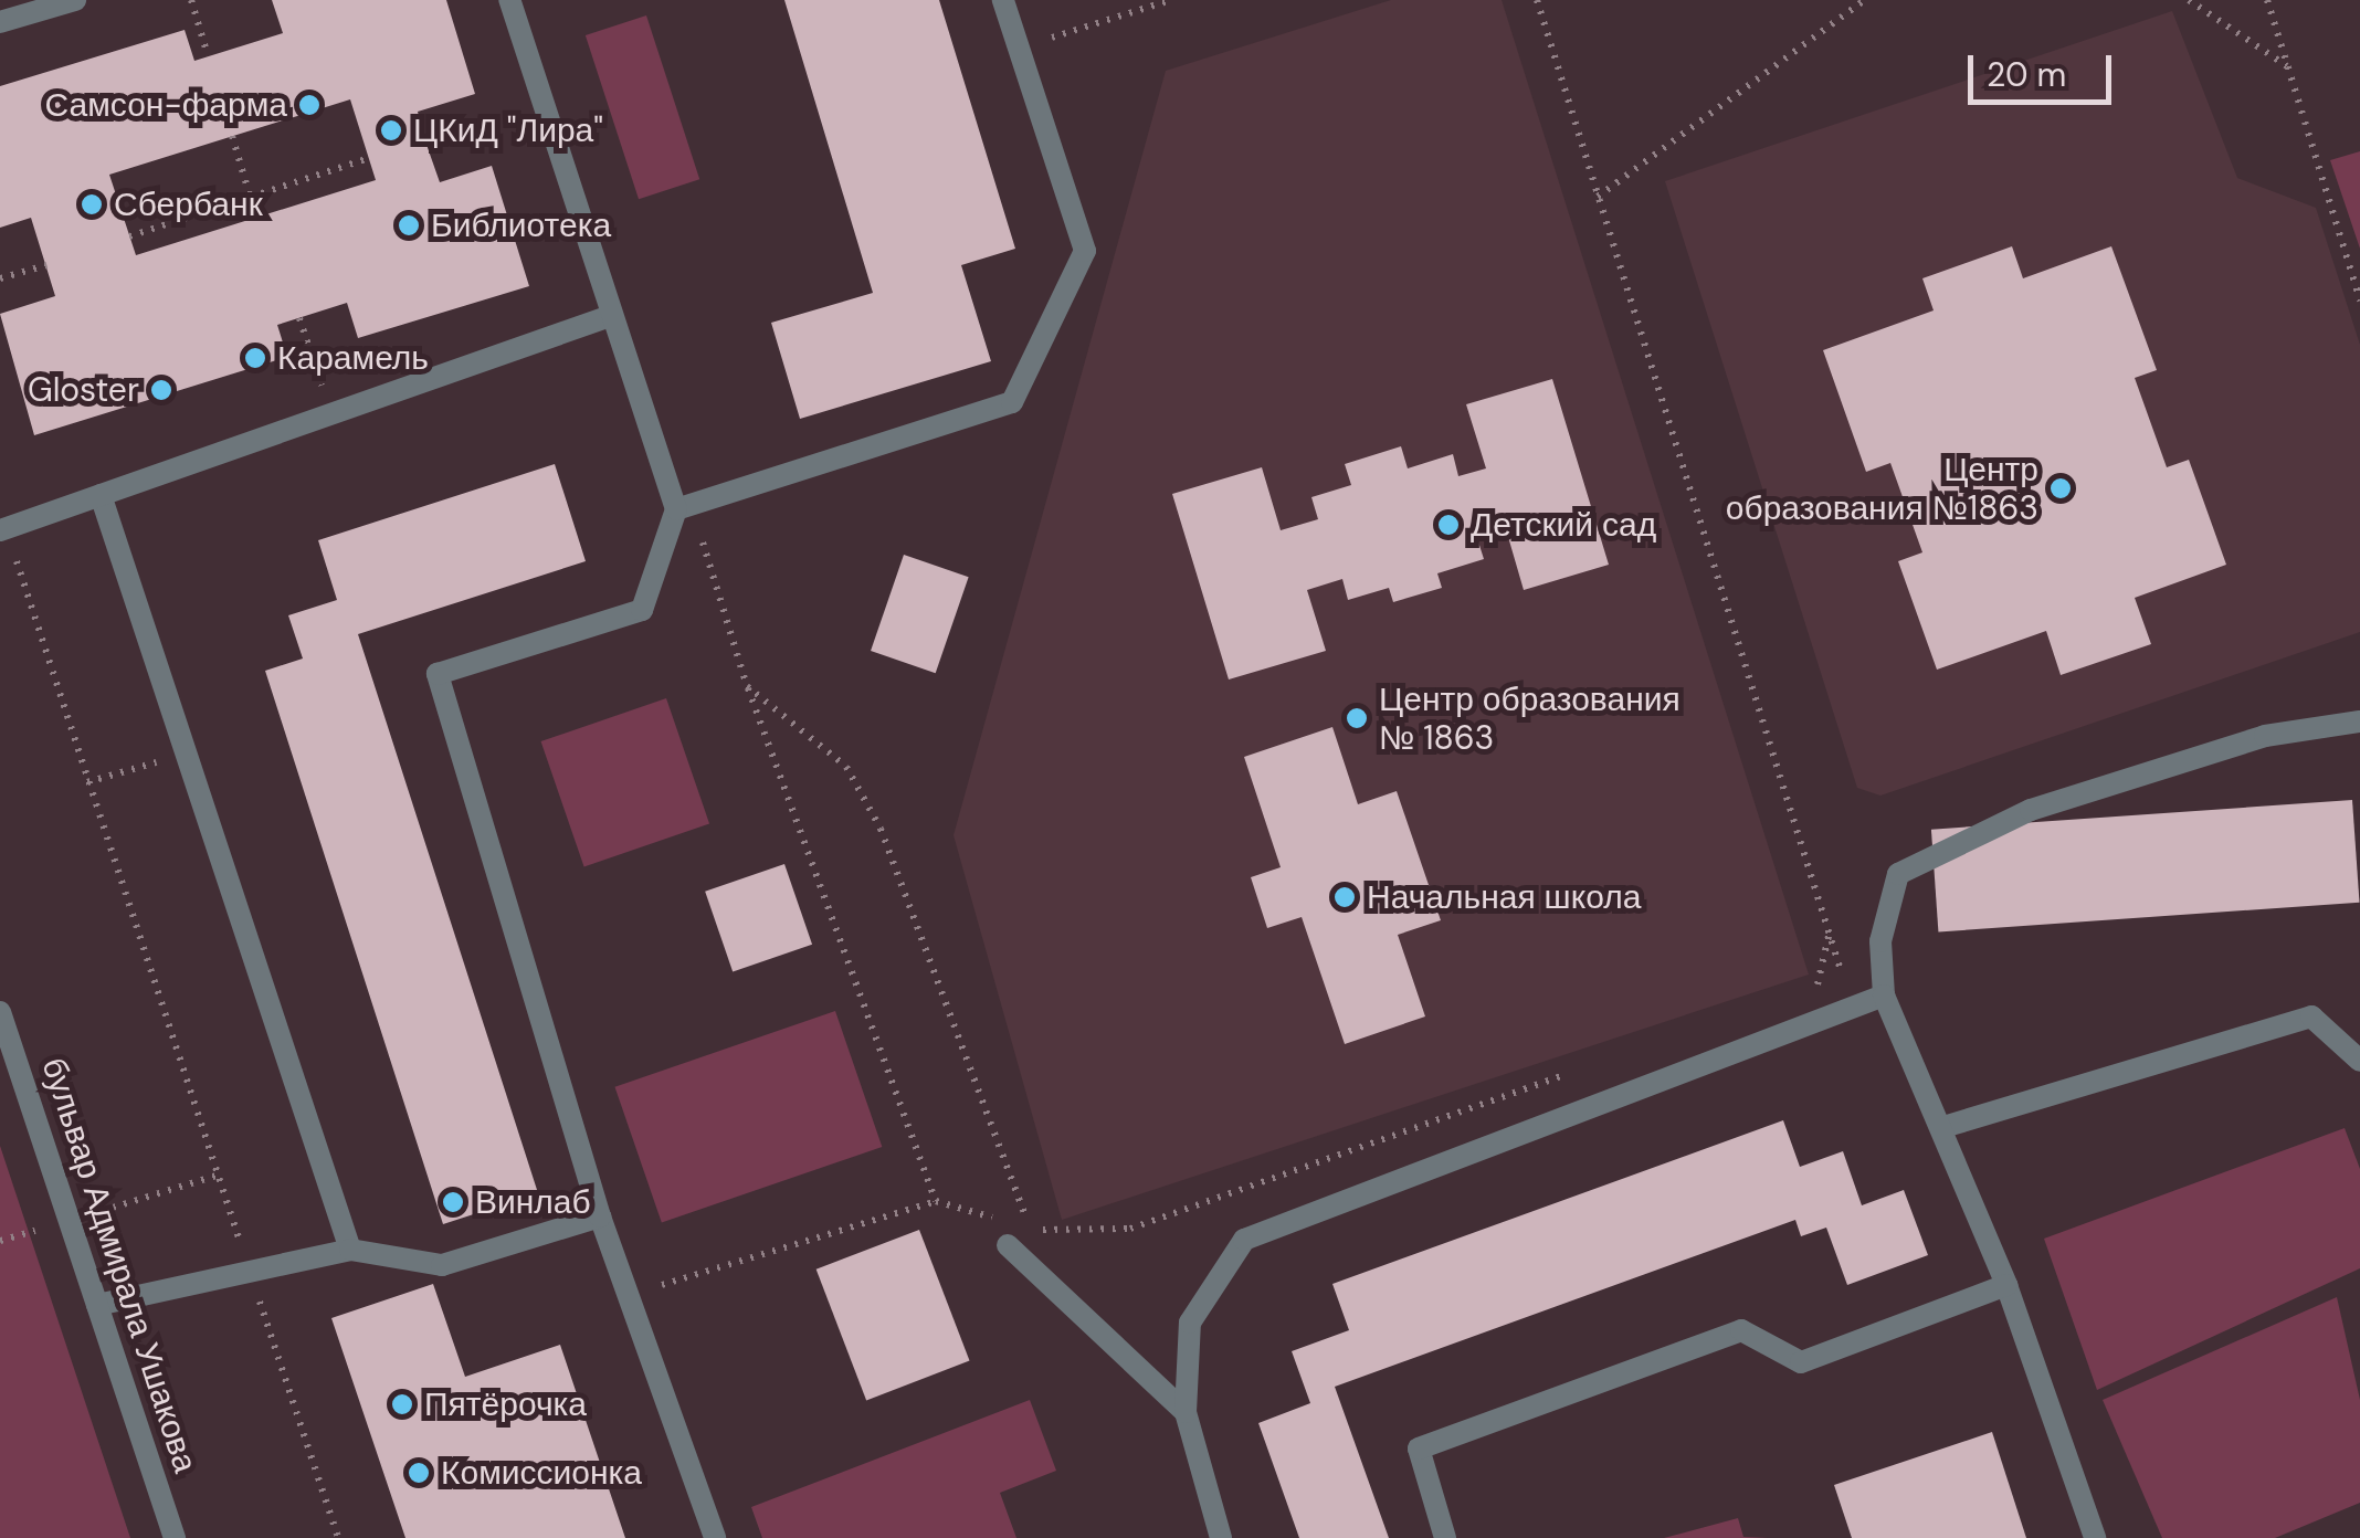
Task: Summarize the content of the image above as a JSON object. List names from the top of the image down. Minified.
{"streets":{"street":["бульвар Адмирала Ушакова"]},"places":["Самсон-фарма","ЦКиД \"Лира\"","Сбербанк","Библиотека","Карамель","Gloster","Центр образования №1863","Детский сад","Центр образования № 1863","Начальная школа","Винлаб","Пятёрочка","Комиссионка"],"scale_bar":"20 m"}
